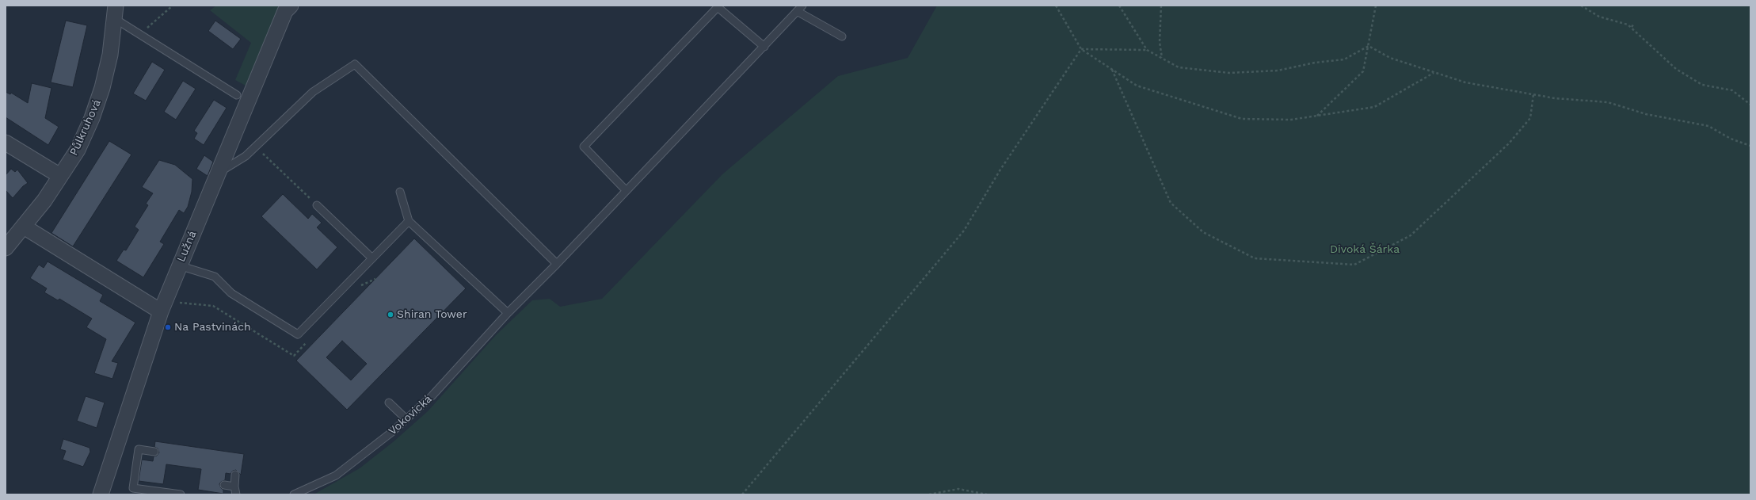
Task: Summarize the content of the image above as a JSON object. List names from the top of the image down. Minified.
{"streets":{"street":["Půlkruhová","Lužná"],"lane":["Vokovická"]},"parks":["Divoká Šárka"],"places":["Shiran Tower","Na Pastvinách"]}
